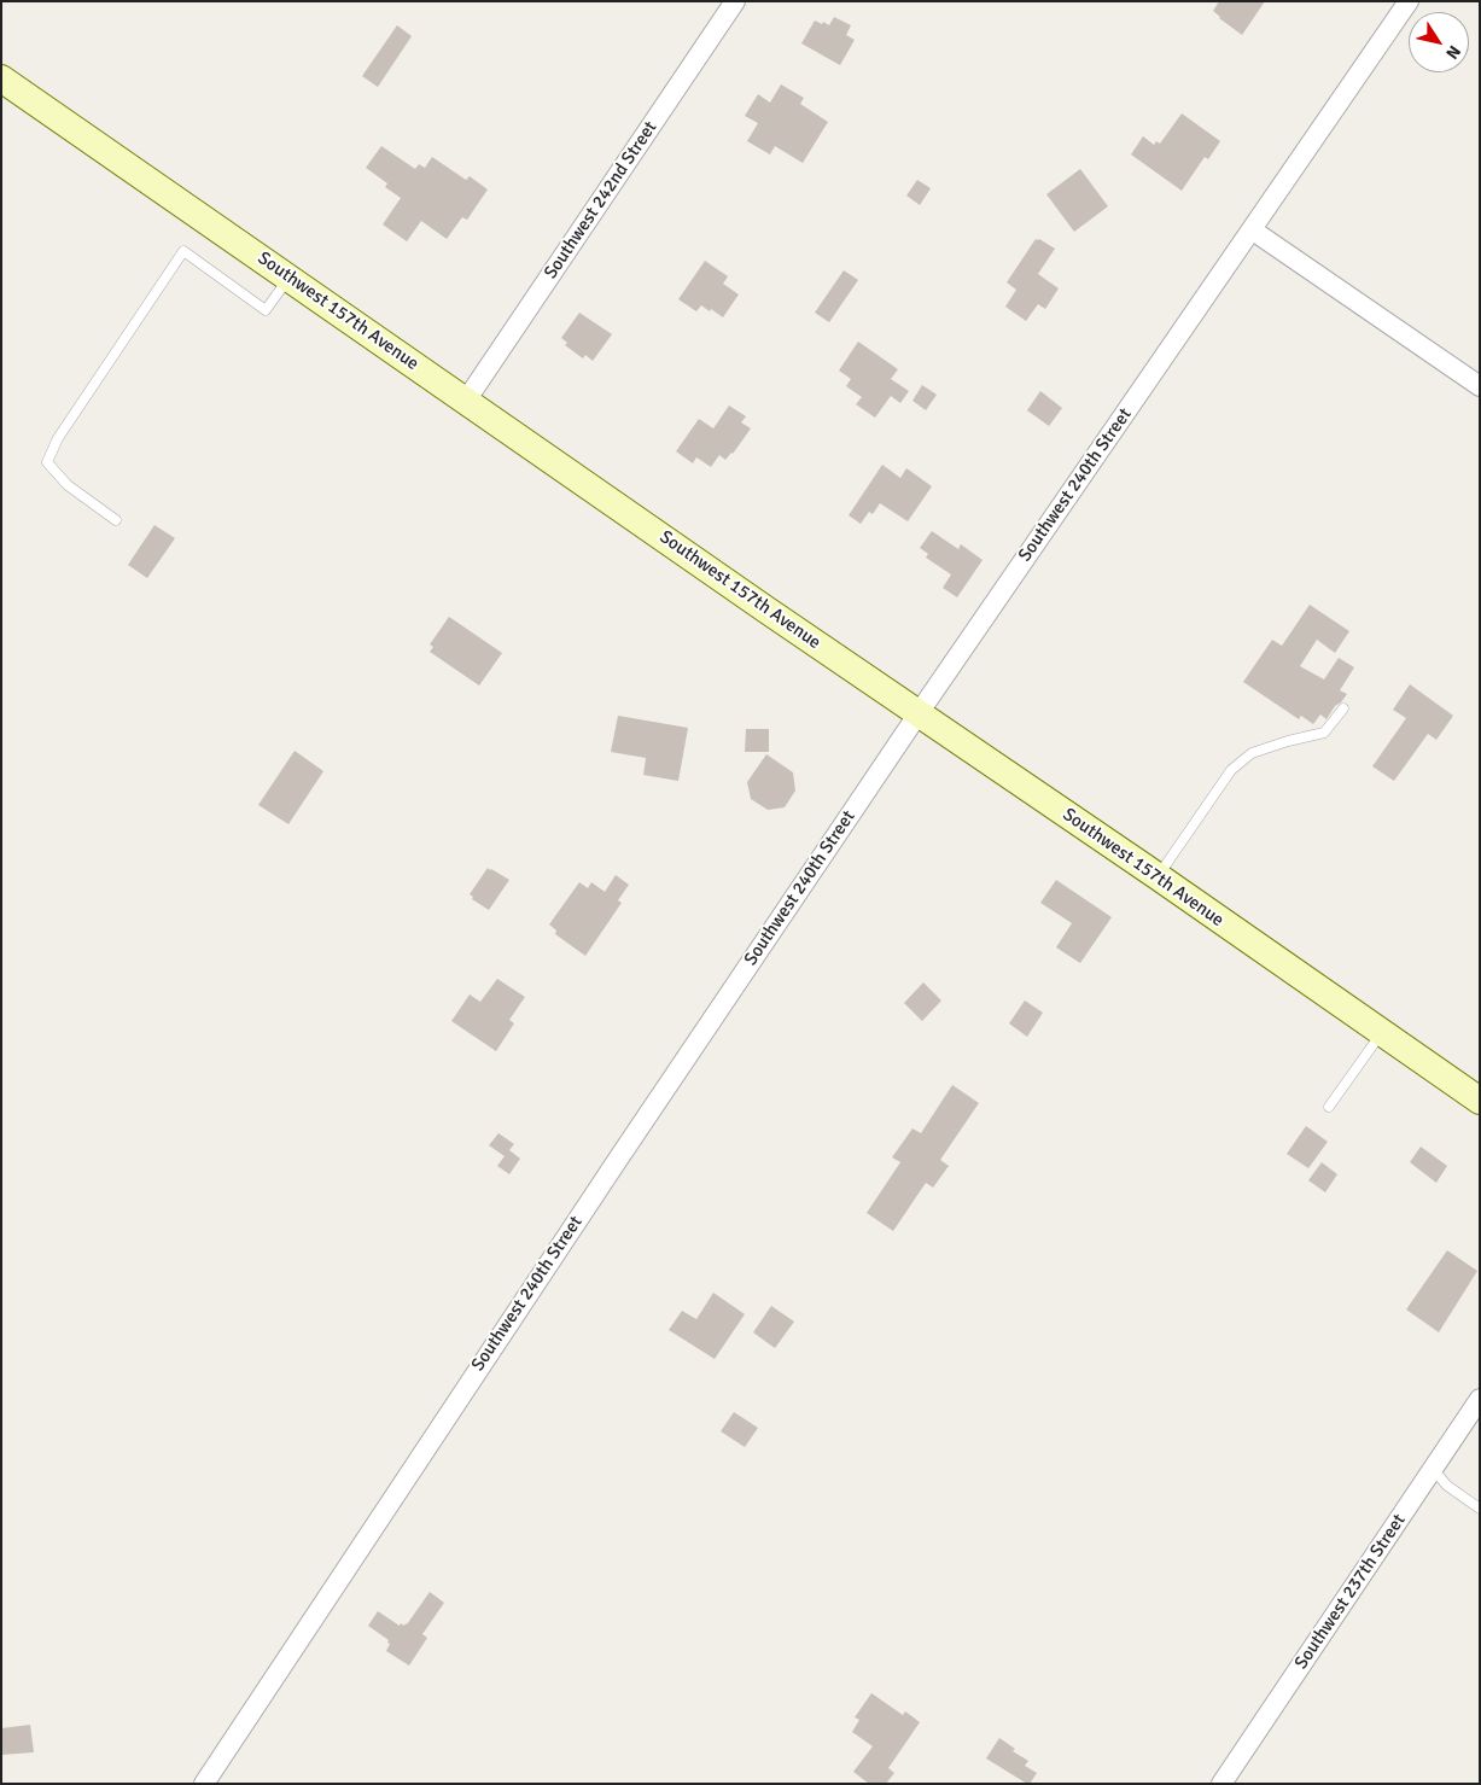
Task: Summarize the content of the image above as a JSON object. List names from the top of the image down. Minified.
{"streets":{"street":["Southwest 242nd Street","Southwest 157th Avenue","Southwest 240th Street","Southwest 237th Street"]},"crossings":[["Southwest 242nd Street","Southwest 157th Avenue"],["Southwest 157th Avenue","Southwest 240th Street"]],"north":"bottom right"}
